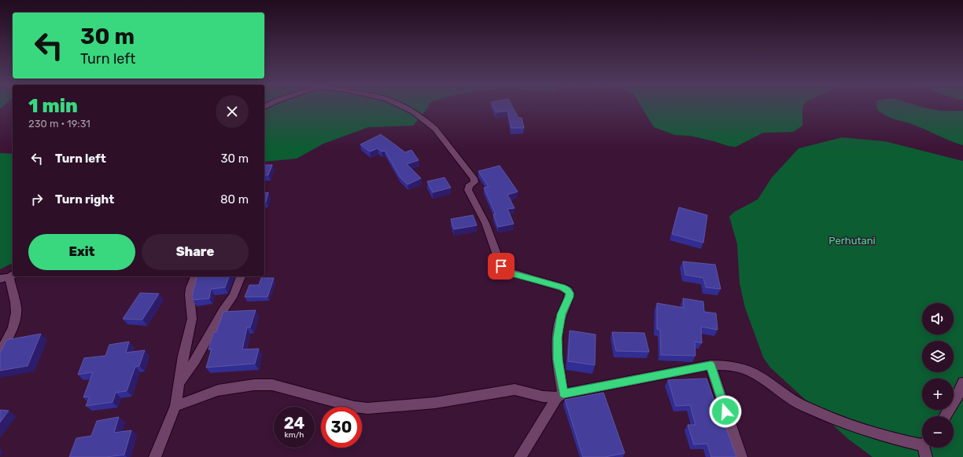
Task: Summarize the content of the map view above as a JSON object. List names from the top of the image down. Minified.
{"parks":["Perhutani"],"page":{"turn":["30 m","Turn left"],"heading":["1 min","230 m · 19:31"],"list":[{"name":"Turn left","value":"30 m"},{"name":"Turn right","value":"80 m"}],"buttons":["Exit","Share"],"map_buttons":["+","−"],"speed":"24 km/h","limit":"30"}}
